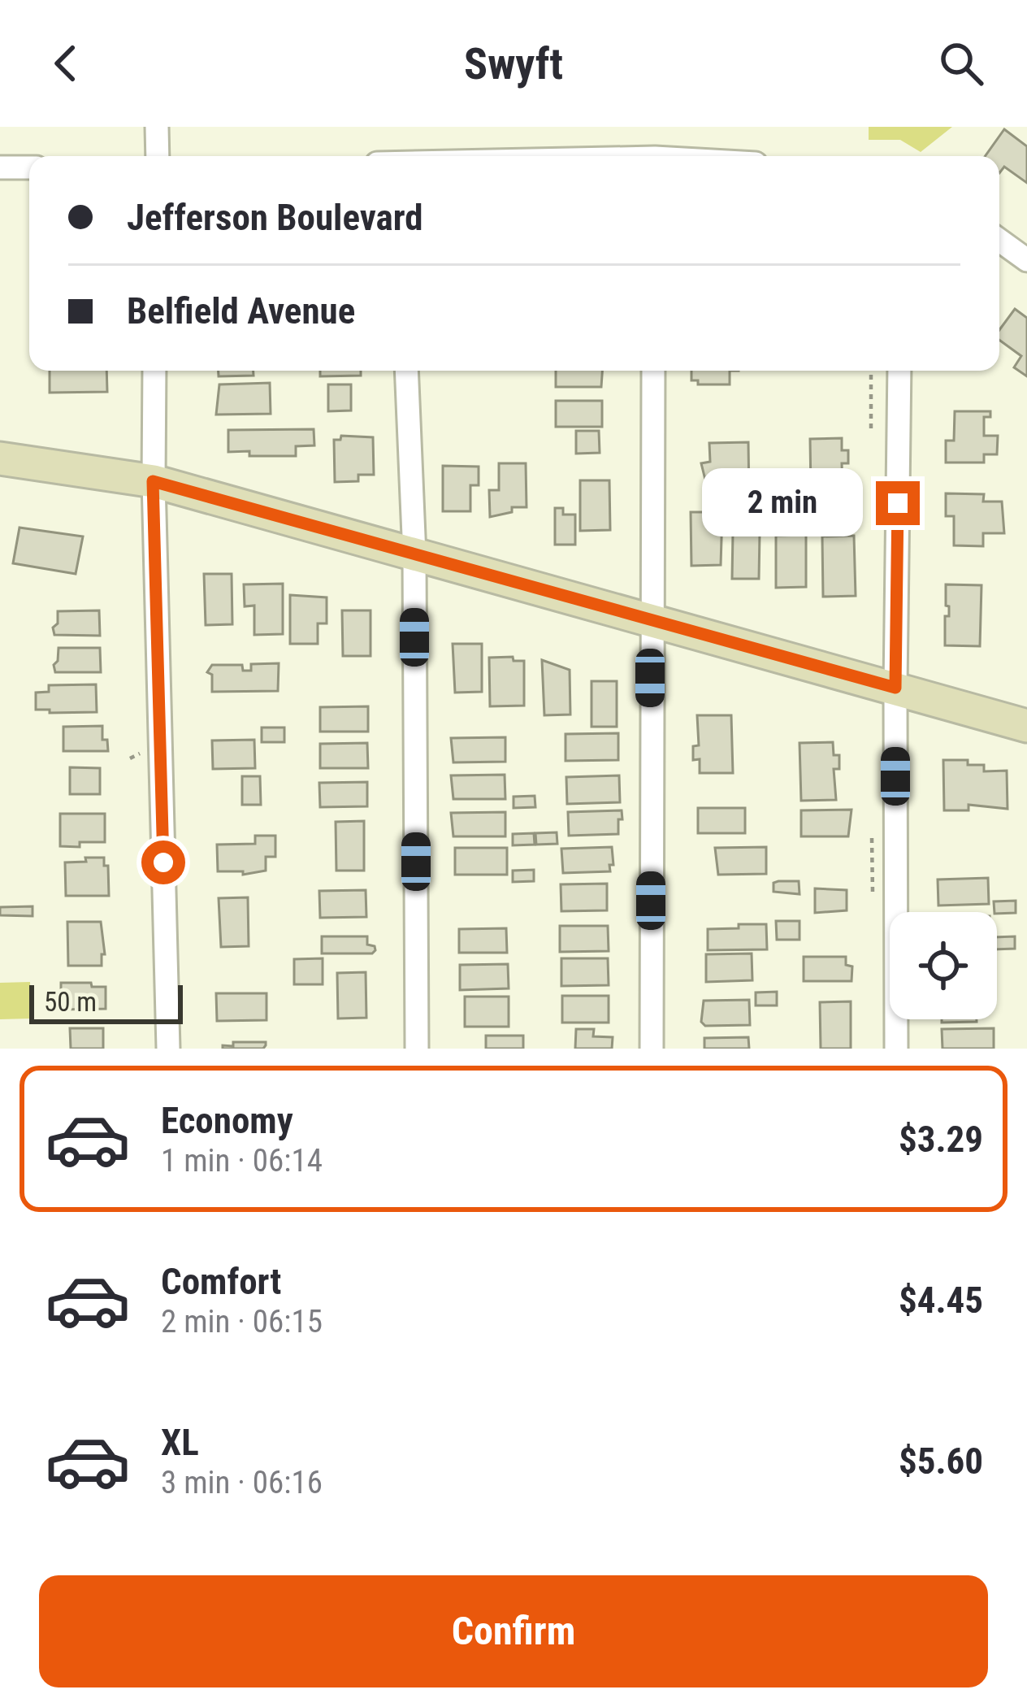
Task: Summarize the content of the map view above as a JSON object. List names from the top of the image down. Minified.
{"scale_bar":"50 m","page":{"header":"Swyft","banner":["Jefferson Boulevard","Belfield Avenue"],"bubble":"2 min","scale":"50 m","list":[{"name":"Economy","note":"1 min · 06:14","value":"$3.29"},{"name":"Comfort","note":"2 min · 06:15","value":"$4.45"},{"name":"XL","note":"3 min · 06:16","value":"$5.60"}],"buttons":"Confirm"}}
